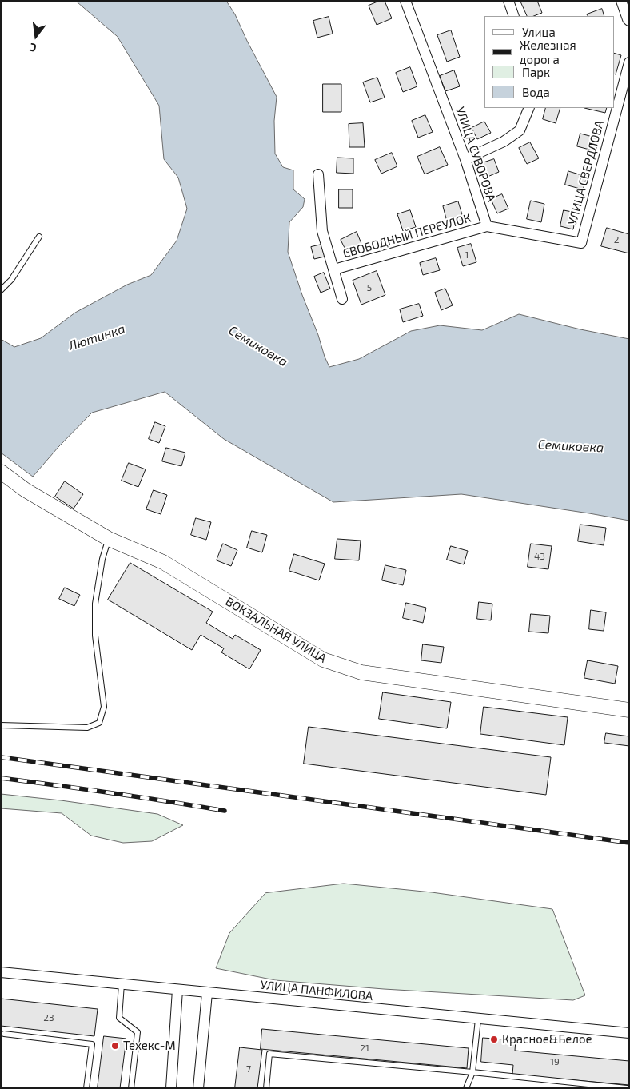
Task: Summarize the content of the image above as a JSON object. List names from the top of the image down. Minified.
{"streets":{"main road":["ВОКЗАЛЬНАЯ УЛИЦА"],"street":["УЛИЦА СУВОРОВА","УЛИЦА СВЕРДЛОВА","СВОБОДНЫЙ ПЕРЕУЛОК","УЛИЦА ПАНФИЛОВА"]},"crossings":[["УЛИЦА СУВОРОВА","УЛИЦА СВЕРДЛОВА"],["УЛИЦА СУВОРОВА","СВОБОДНЫЙ ПЕРЕУЛОК"],["УЛИЦА СВЕРДЛОВА","СВОБОДНЫЙ ПЕРЕУЛОК"]],"water":["Лютинка","Семиковка"],"places":["Красное&Белое","Техекс-М"],"house_numbers":["2","1","5","43","23","21","19","7"],"legend":["Улица","Железная дорога","Парк","Вода"],"north":"bottom"}
